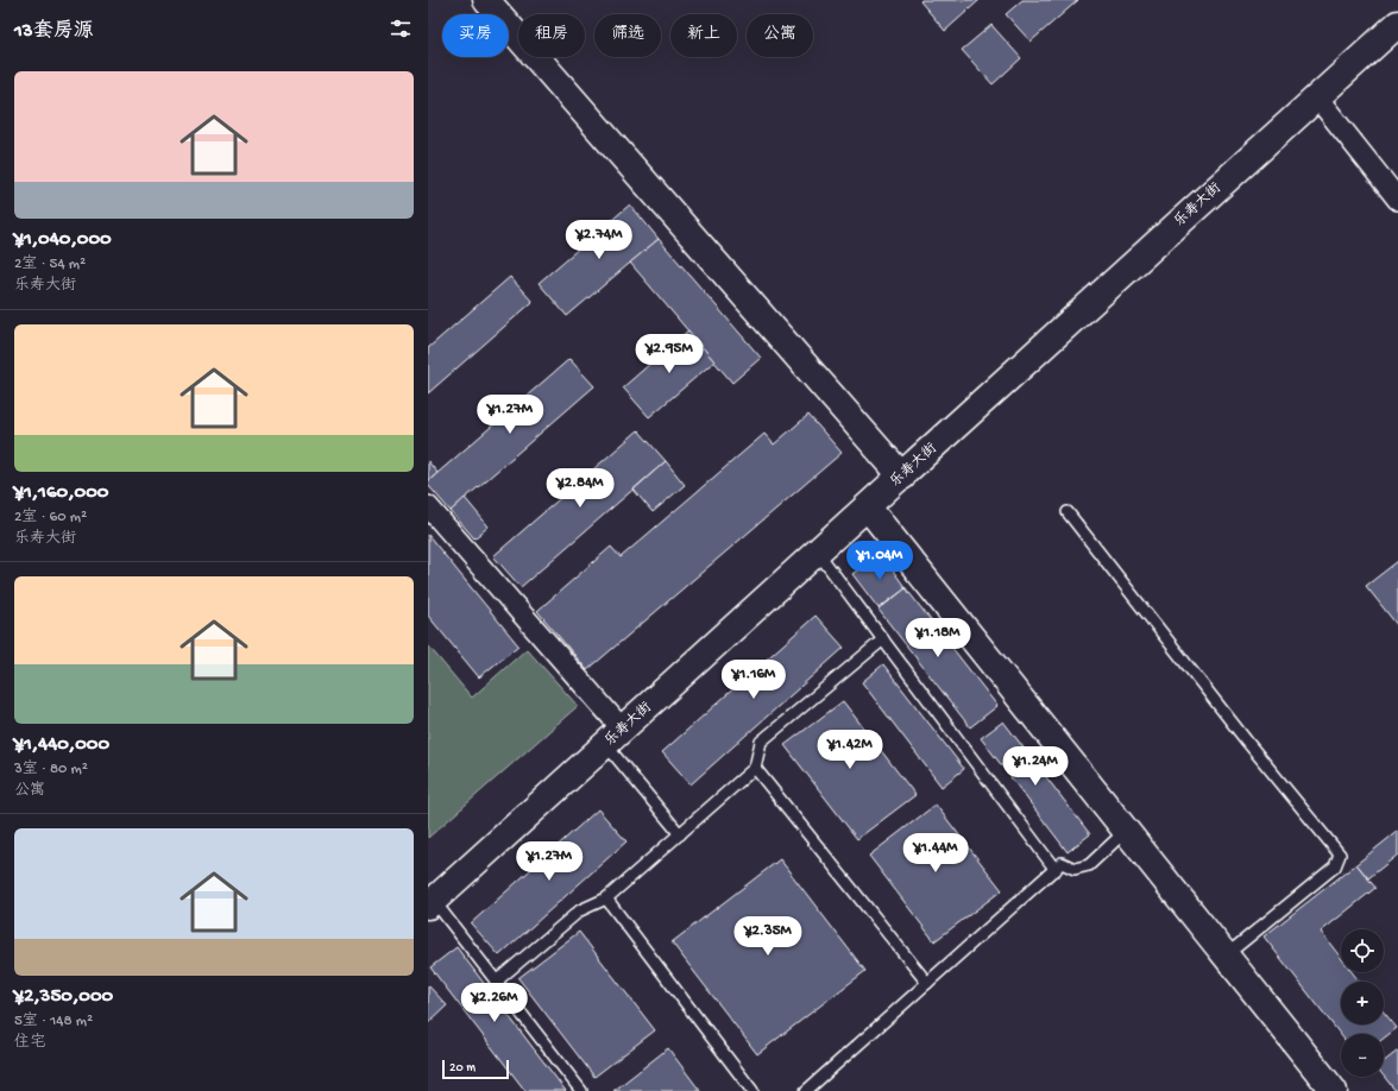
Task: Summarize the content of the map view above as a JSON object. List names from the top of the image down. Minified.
{"streets":{"street":["乐寿大街"]},"scale_bar":"20 m","page":{"heading":"13套房源","chip":["买房","租房","筛选","新上","公寓"],"list":[{"name":"¥1,040,000","note":"2室 · 54 m² · 乐寿大街"},{"name":"¥1,160,000","note":"2室 · 60 m² · 乐寿大街"},{"name":"¥1,440,000","note":"3室 · 80 m² · 公寓"},{"name":"¥2,350,000","note":"5室 · 148 m² · 住宅"}],"price":["¥2.74M","¥2.95M","¥1.27M","¥2.84M","¥1.04M","¥1.18M","¥1.16M","¥1.42M","¥1.24M","¥1.44M","¥1.27M","¥2.35M","¥2.26M"],"map_buttons":["+","−"],"scale":"20 m"}}
